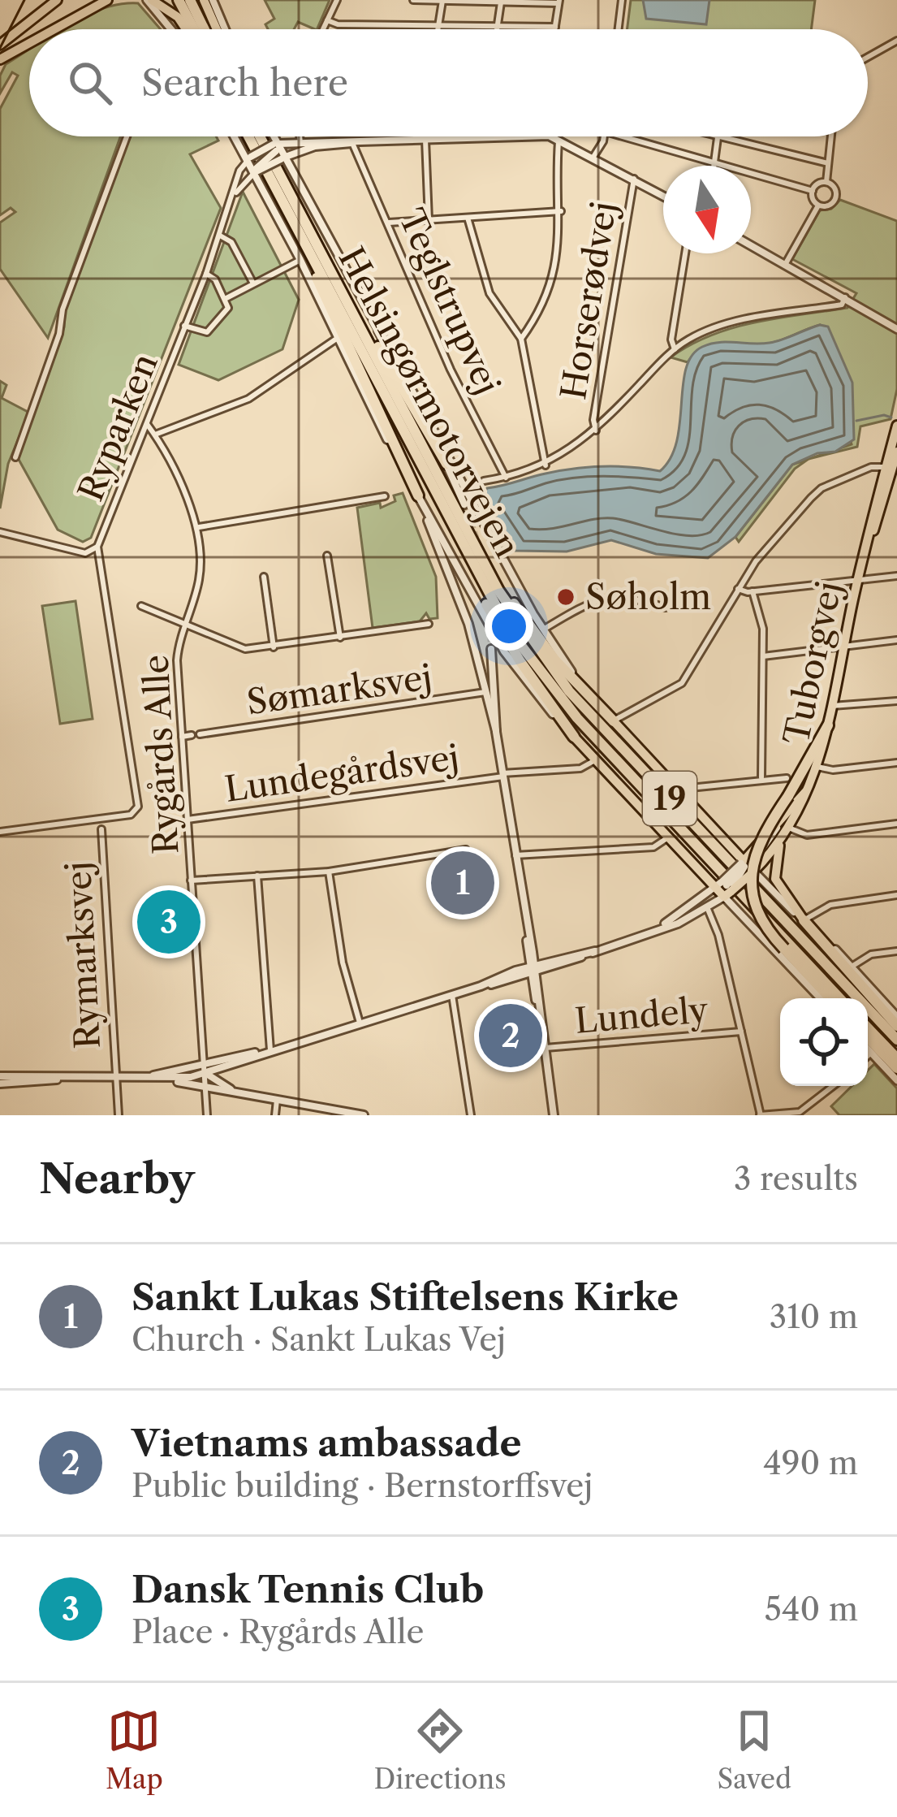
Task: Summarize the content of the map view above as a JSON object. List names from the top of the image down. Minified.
{"streets":{"highway":["Helsingørmotorvejen","19"],"main road":["Tuborgvej"],"street":["Horserødvej","Teglstrupvej","Ryparken","Sømarksvej","Rygårds Alle","Lundegårdsvej","Rymarksvej","Lundely"]},"crossings":[["Ryparken","Rymarksvej"],["Tuborgvej","Rygårds Alle"],["Tuborgvej","Rymarksvej"],["Sømarksvej","Rygårds Alle"],["Rygårds Alle","Lundegårdsvej"]],"places":["Søholm"],"north":"bottom","page":{"search":"Search here","pins":["1","3","2"],"heading":["Nearby","3 results"],"list":[{"mark":"1","name":"Sankt Lukas Stiftelsens Kirke","note":"Church · Sankt Lukas Vej","value":"310 m"},{"mark":"2","name":"Vietnams ambassade","note":"Public building · Bernstorffsvej","value":"490 m"},{"mark":"3","name":"Dansk Tennis Club","note":"Place · Rygårds Alle","value":"540 m"}],"nav":["Map","Directions","Saved"]}}
